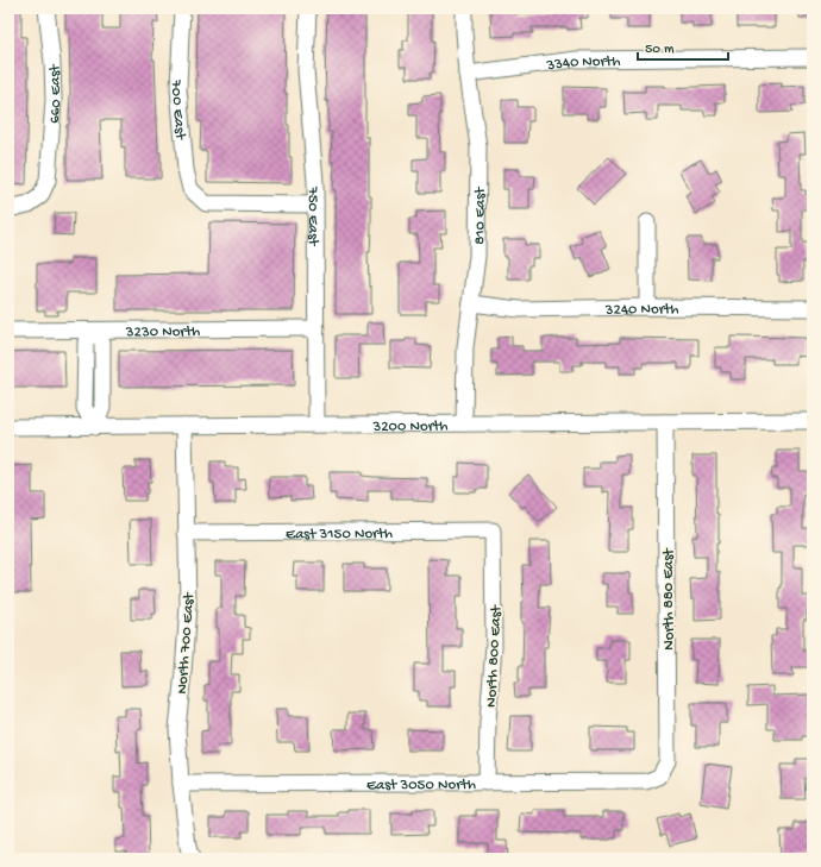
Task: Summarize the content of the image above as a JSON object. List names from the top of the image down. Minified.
{"streets":{"street":["3340 North","660 East","700 East","750 East","810 East","3240 North","3230 North","3200 North","East 3150 North","North 880 East","North 700 East","North 800 East","East 3050 North"]},"crossings":[["3340 North","810 East"],["700 East","750 East"],["750 East","3230 North"],["750 East","3200 North"],["810 East","3240 North"],["810 East","3200 North"],["3200 North","North 880 East"],["3200 North","North 700 East"],["East 3150 North","North 700 East"],["East 3150 North","North 800 East"],["North 880 East","East 3050 North"],["North 700 East","East 3050 North"],["North 800 East","East 3050 North"]],"scale_bar":"50 m"}
